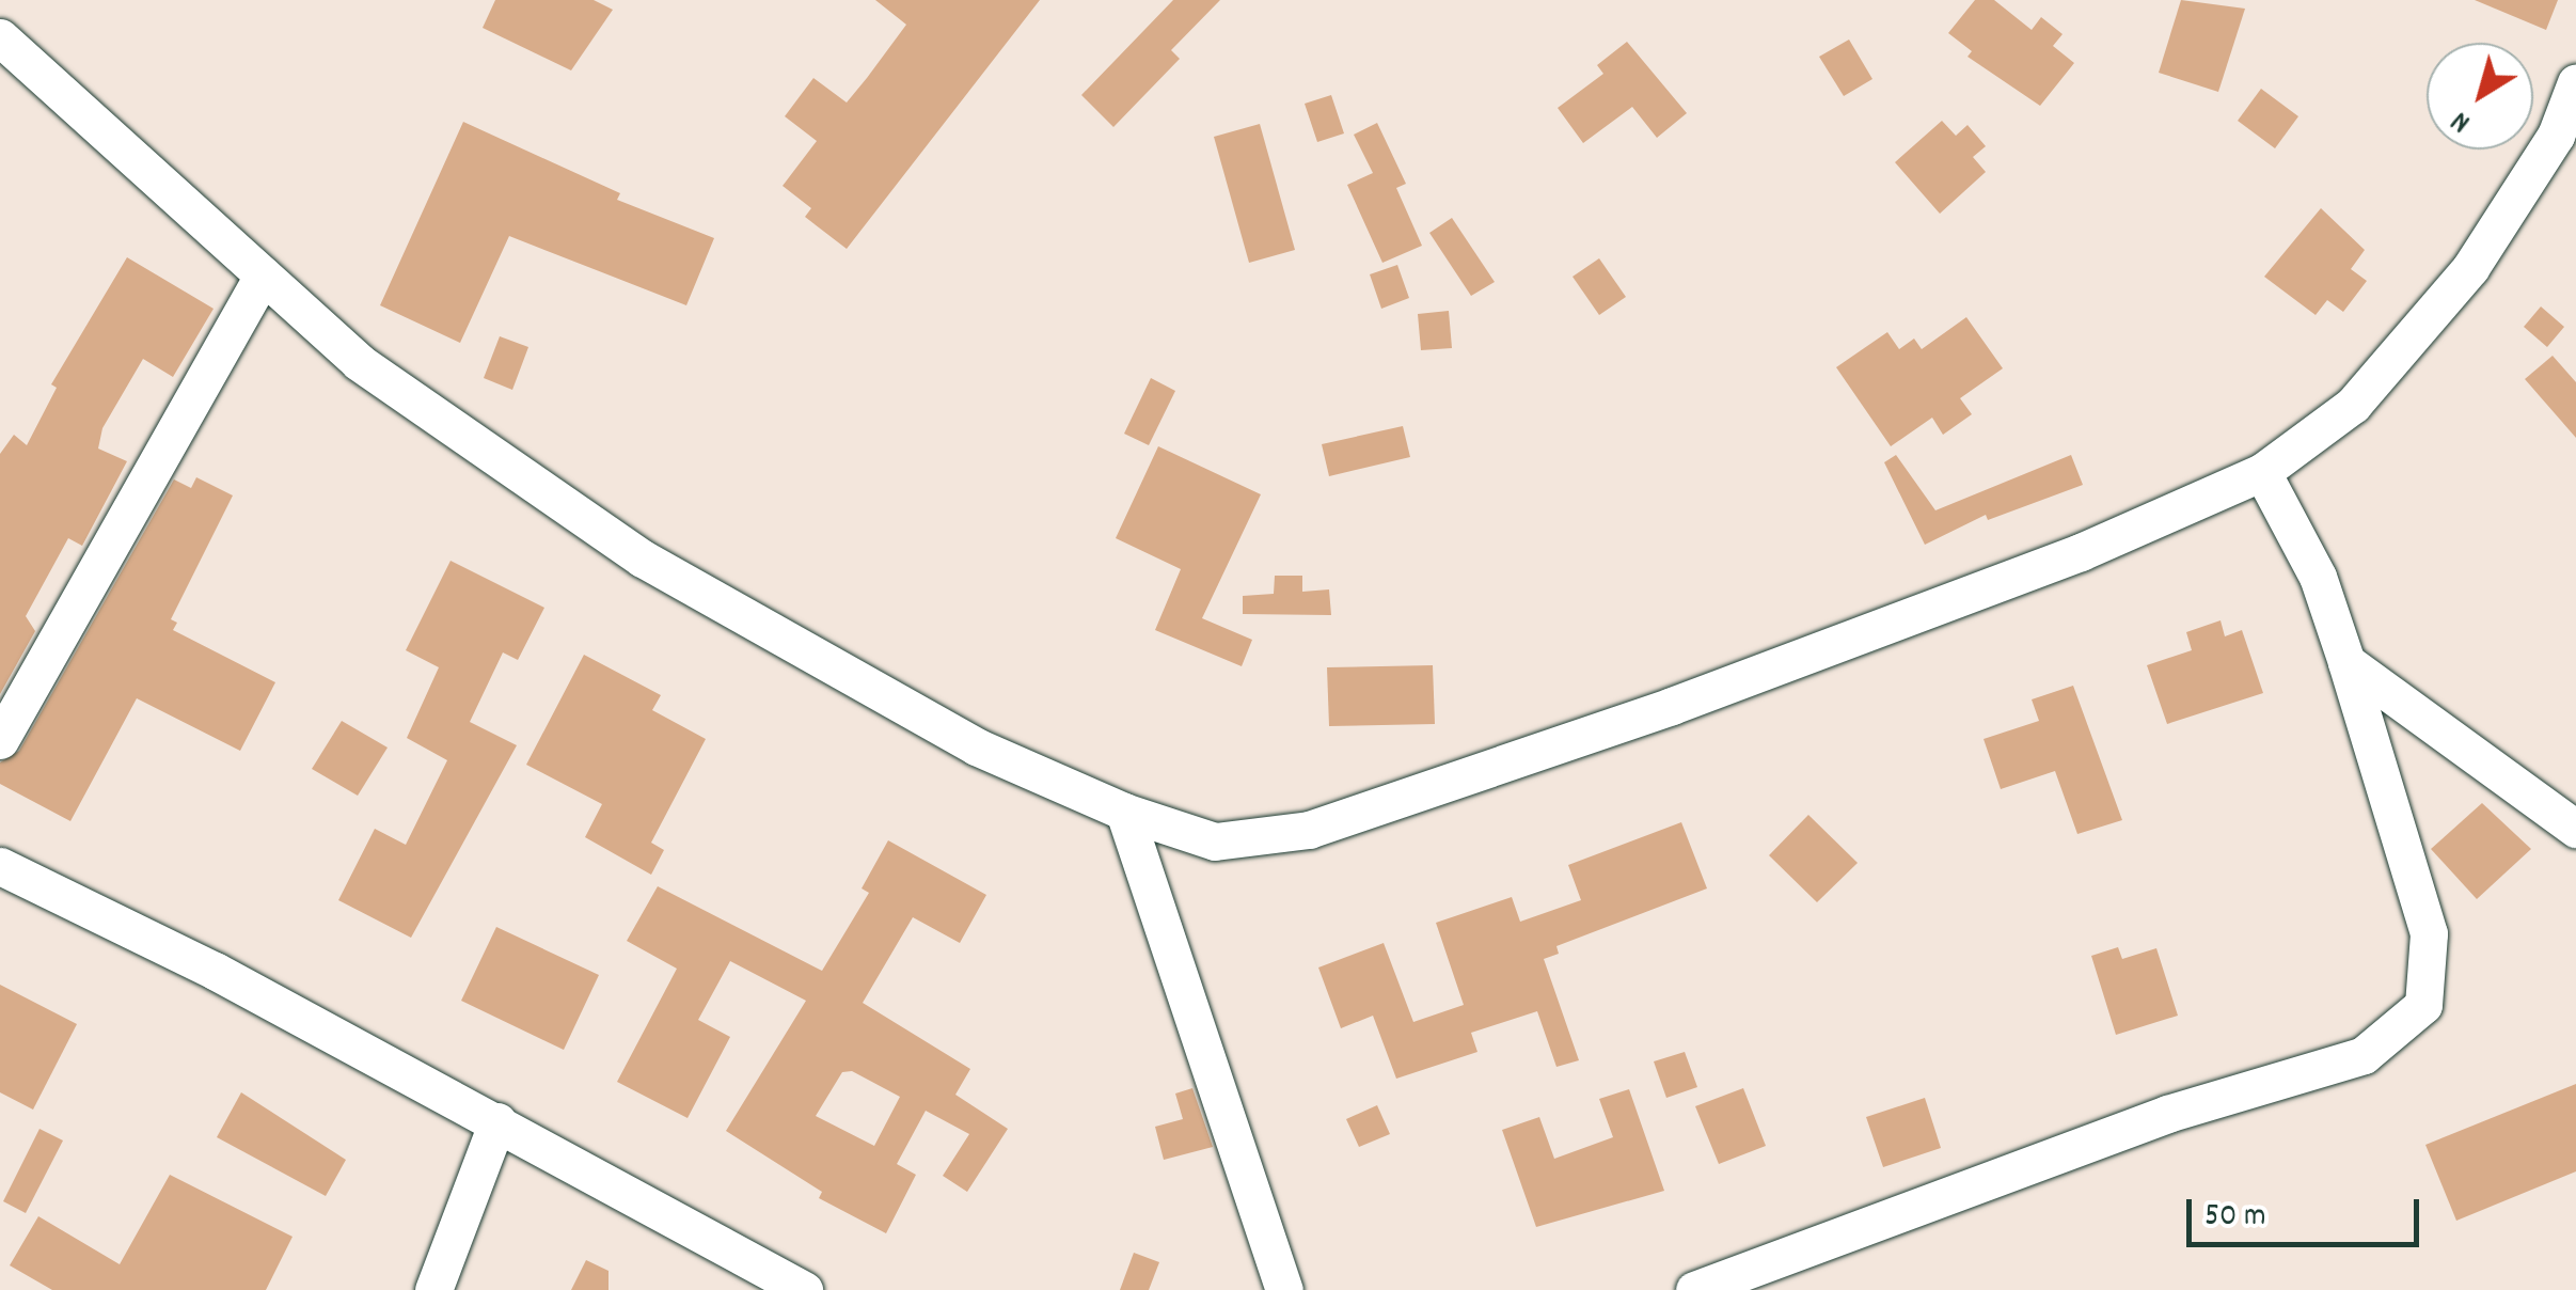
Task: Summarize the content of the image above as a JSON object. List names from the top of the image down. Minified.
{"scale_bar":"50 m","north":"bottom left"}
